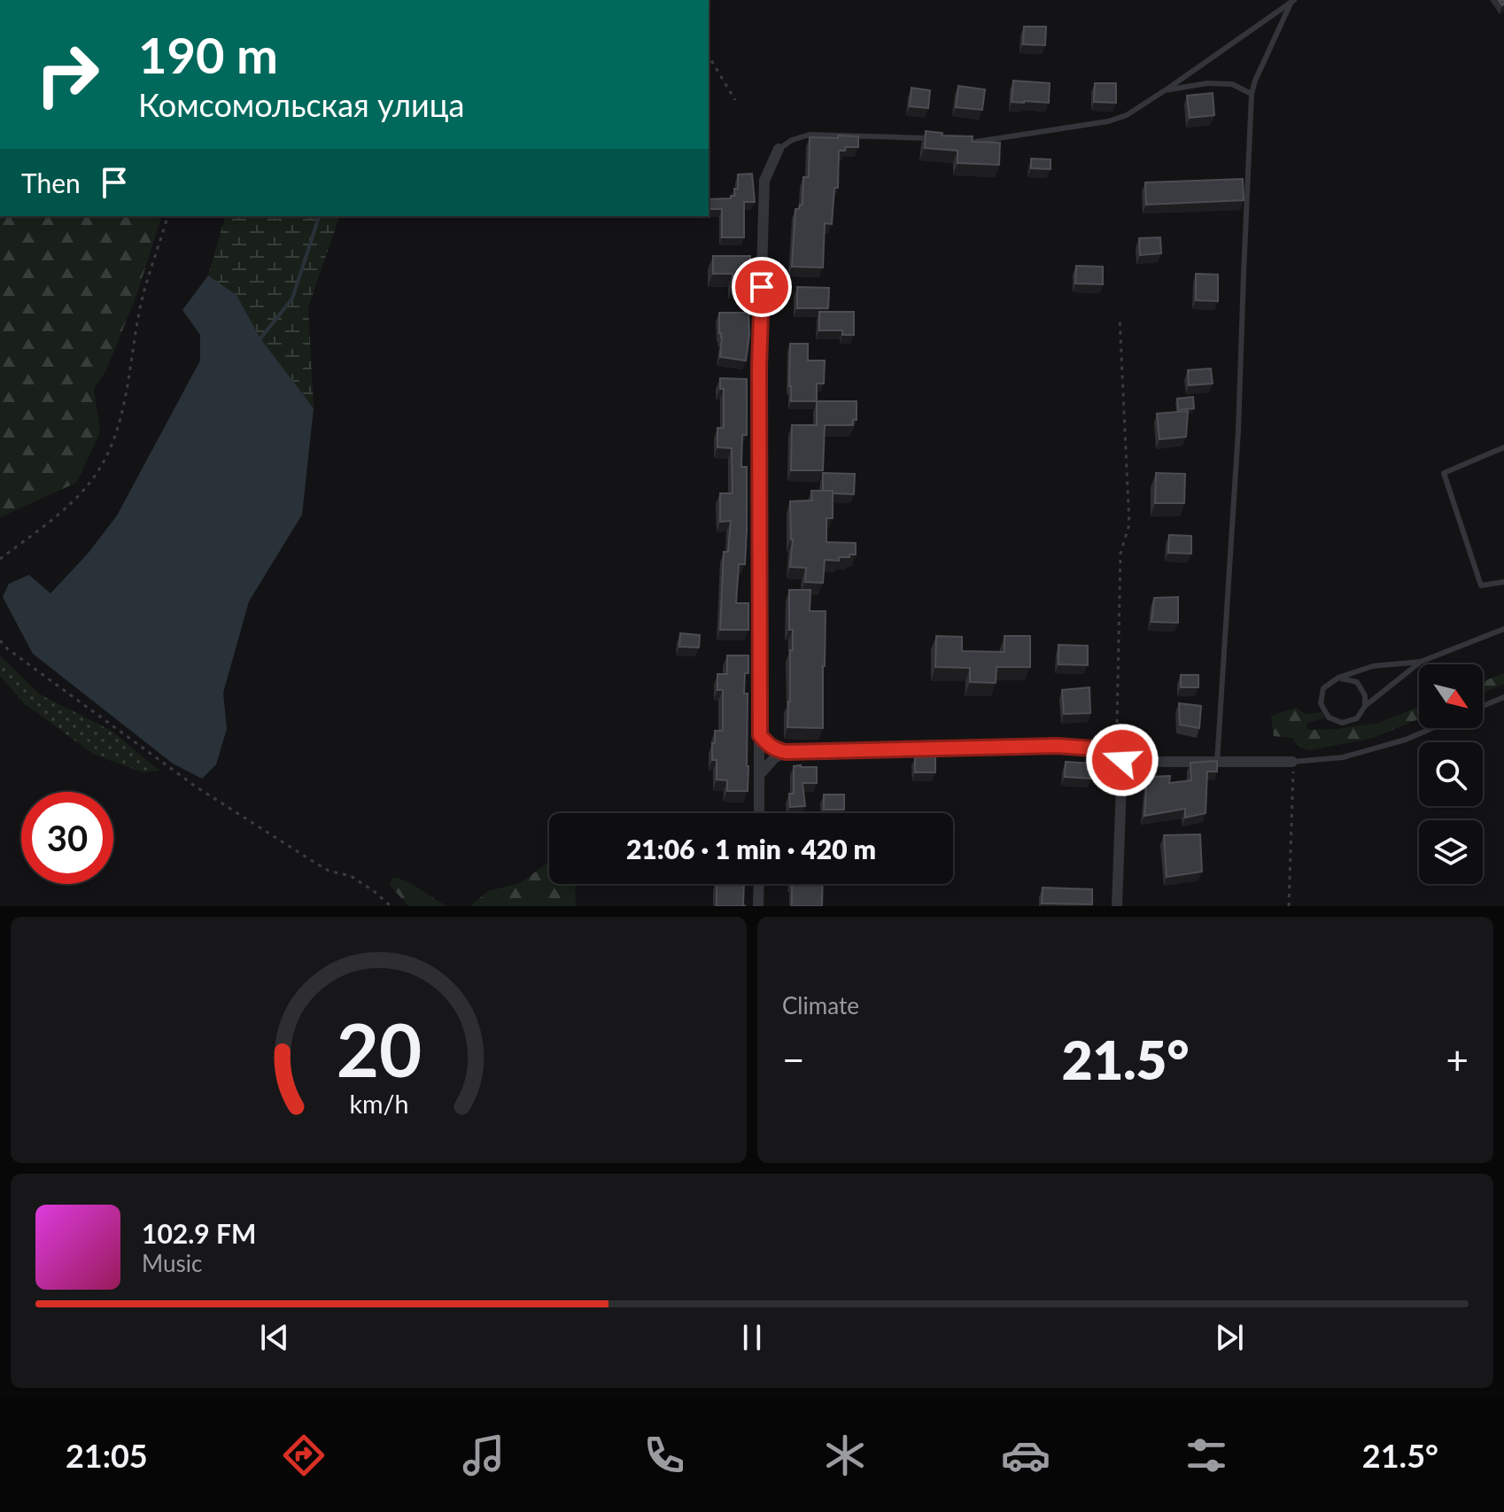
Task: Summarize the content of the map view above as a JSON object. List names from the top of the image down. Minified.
{"north":"bottom right","page":{"turn":["190 m","Комсомольская улица"],"then":"Then","limit":"30","trip":"21:06 · 1 min · 420 m","tile":"Climate","heat":["−","21.5°","+"],"song":["102.9 FM","Music"],"tabs":["21:05","21.5°"],"gauge":["20","km/h"]}}
